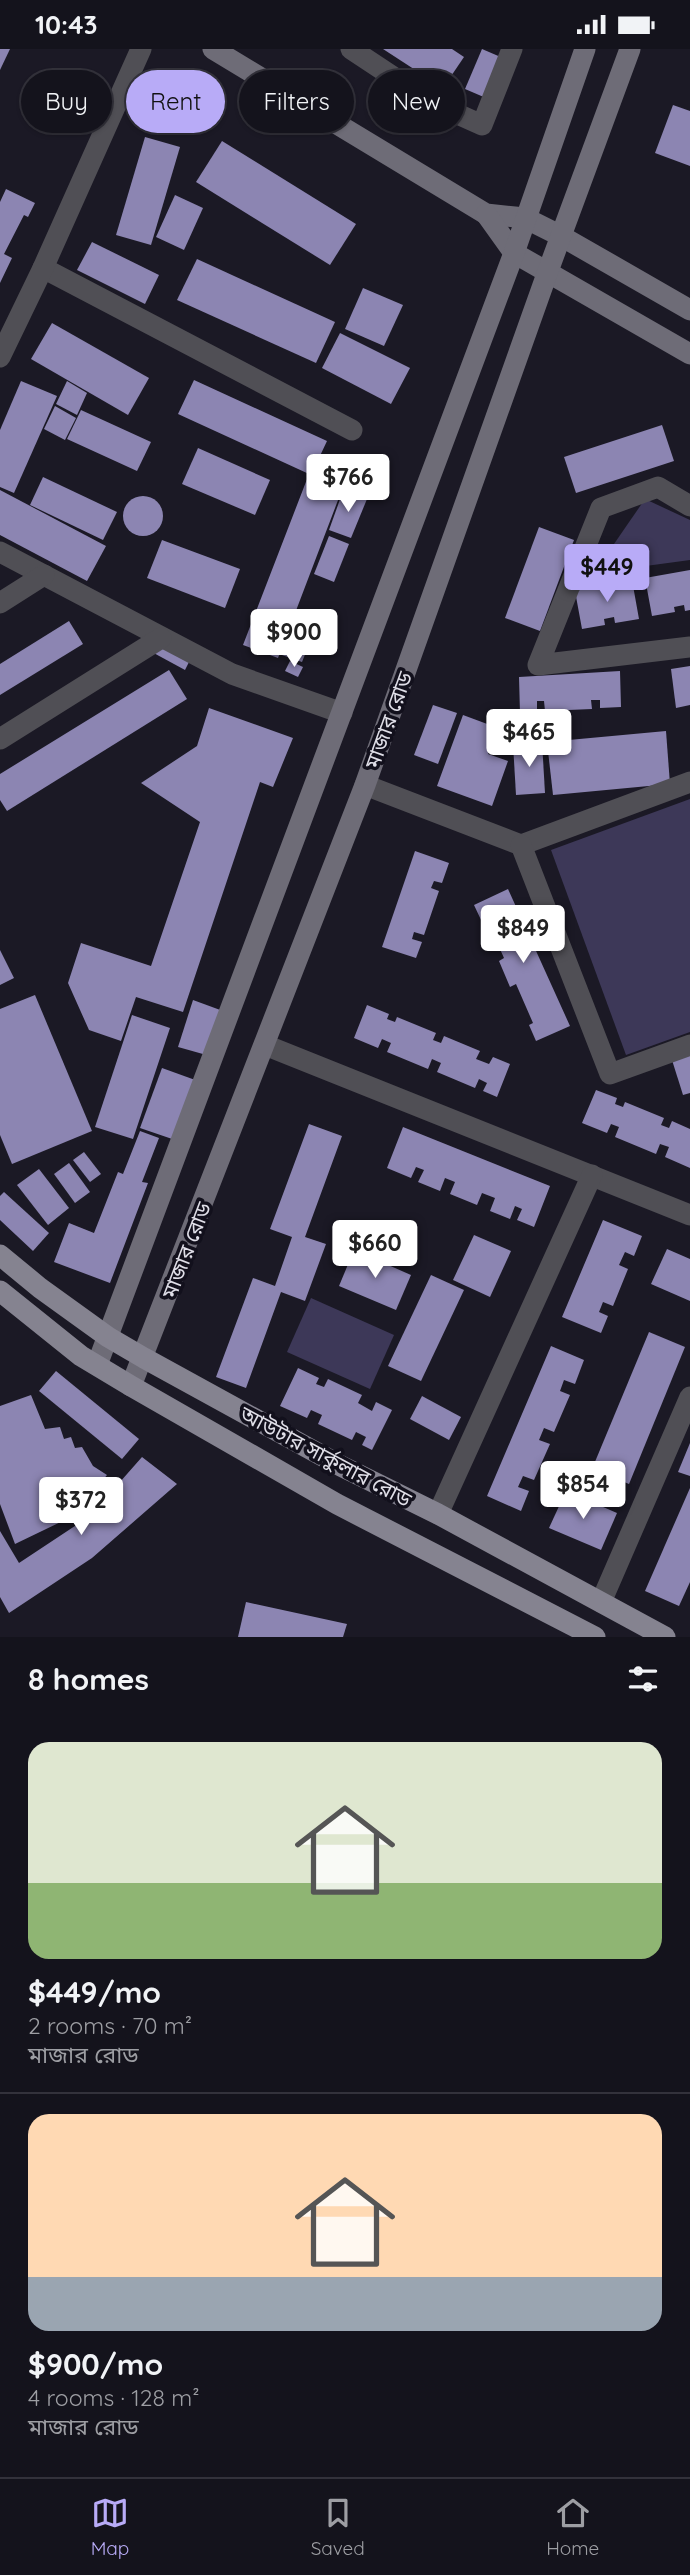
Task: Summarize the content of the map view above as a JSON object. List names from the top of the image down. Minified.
{"streets":{"main road":["মাজার রোড","আউটার সার্কুলার রোড"]},"crossings":[["মাজার রোড","আউটার সার্কুলার রোড"]],"page":{"status":"10:43","chip":["Buy","Rent","Filters","New"],"price":["$766","$449","$900","$465","$849","$660","$854","$372"],"heading":"8 homes","list":[{"name":"$449/mo","note":"2 rooms · 70 m² · মাজার রোড"},{"name":"$900/mo","note":"4 rooms · 128 m² · মাজার রোড"}],"tabs":["Map","Saved","Home"]}}
